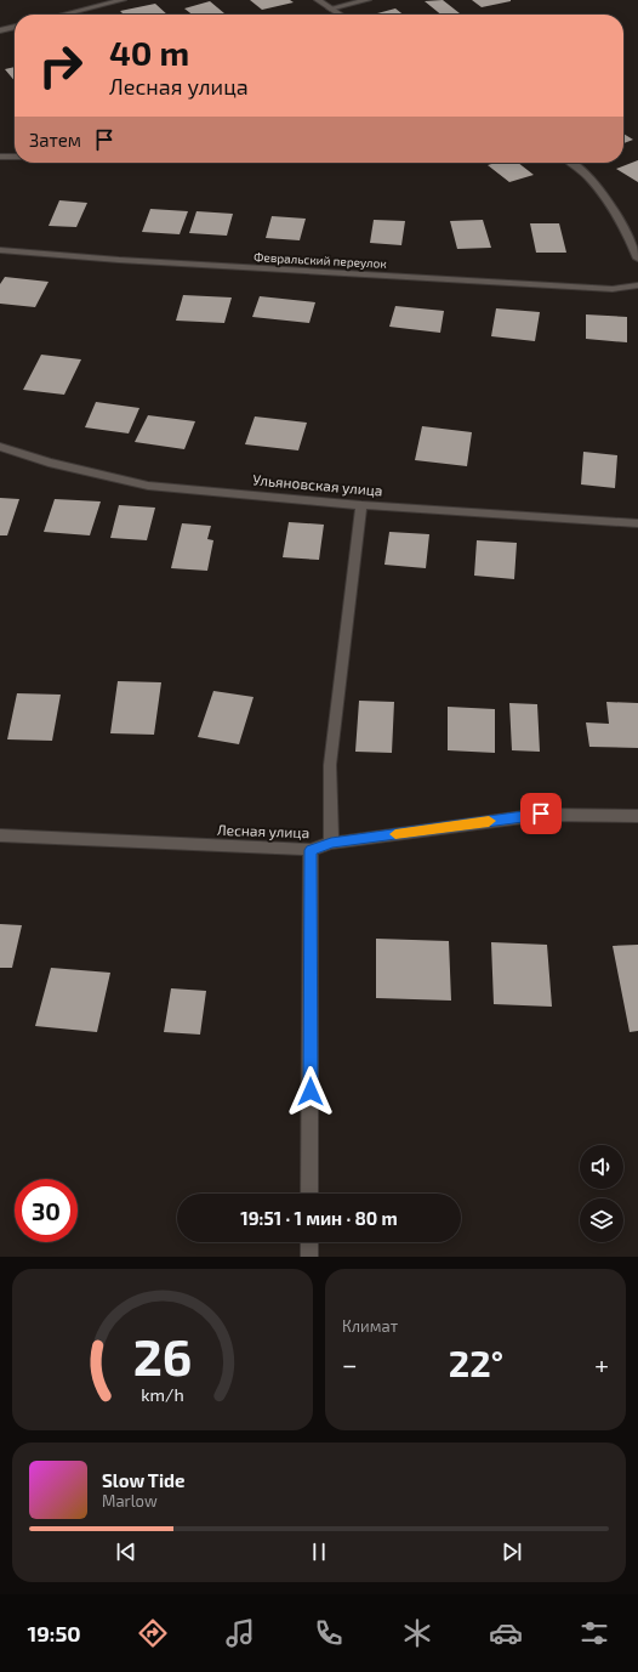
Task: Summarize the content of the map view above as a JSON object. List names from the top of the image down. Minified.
{"streets":{"street":["Февральский переулок","Ульяновская улица","Лесная улица"]},"page":{"turn":["40 m","Лесная улица"],"then":"Затем","limit":"30","trip":"19:51 · 1 мин · 80 m","tile":"Климат","heat":["−","22°","+"],"song":["Slow Tide","Marlow"],"tabs":"19:50","gauge":["26","km/h"]}}
